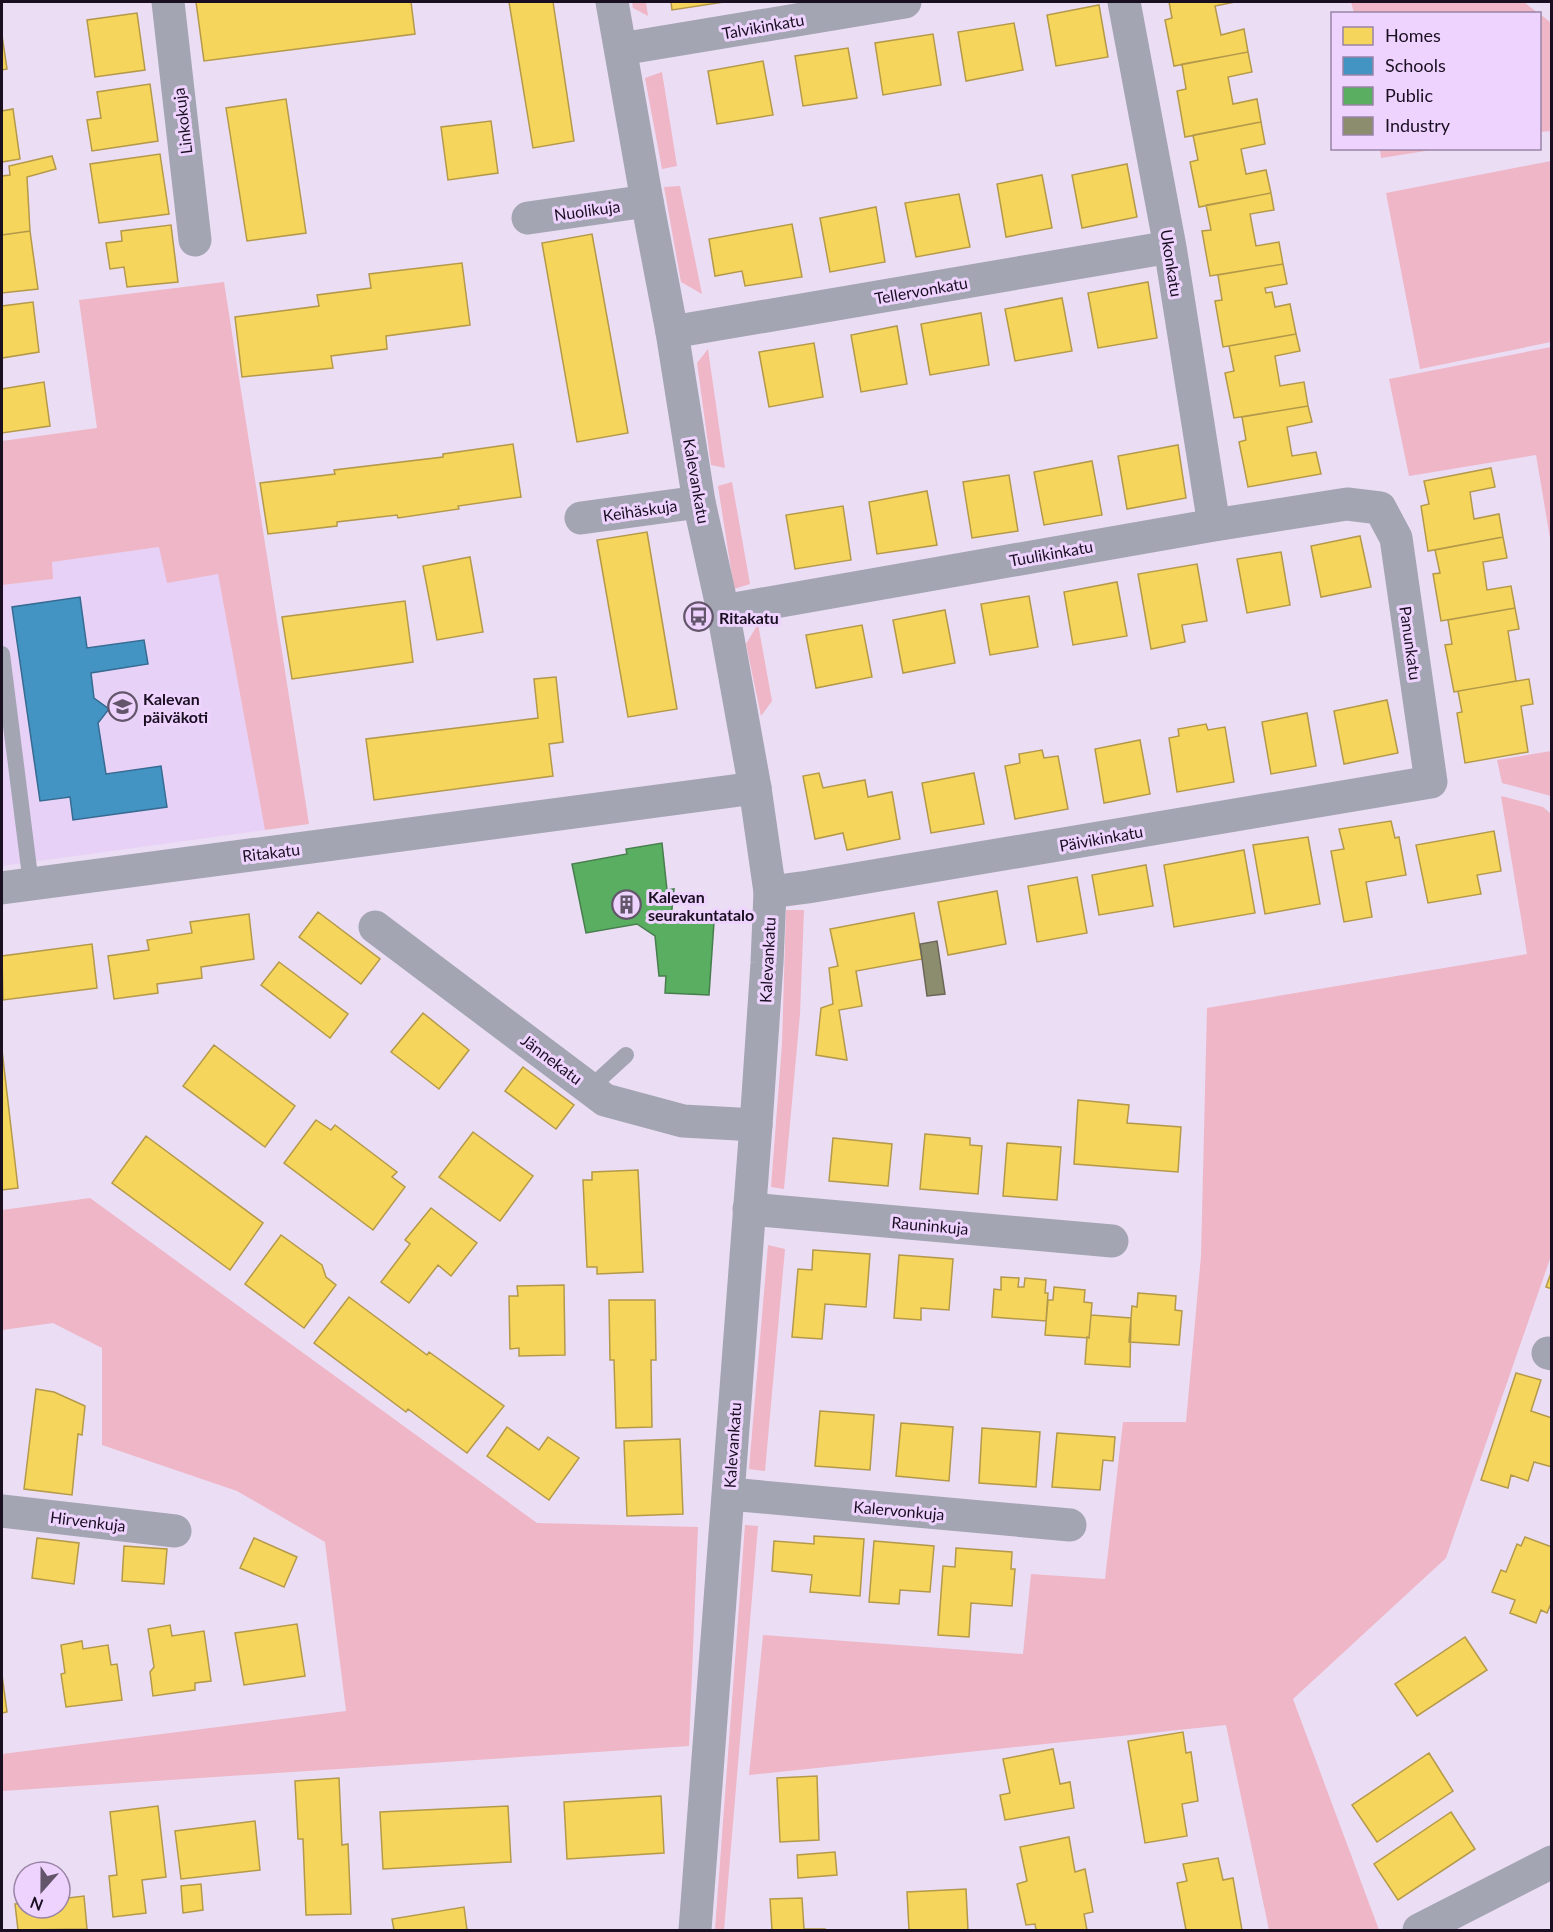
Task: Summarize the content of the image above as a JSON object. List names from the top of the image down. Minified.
{"streets":{"street":["Talvikinkatu","Linkokuja","Nuolikuja","Ukonkatu","Tellervonkatu","Kalevankatu","Keihäskuja","Tuulikinkatu","Panunkatu","Päivikinkatu","Ritakatu","Jännekatu","Rauninkuja","Kalervonkuja","Hirvenkuja"]},"crossings":[["Talvikinkatu","Kalevankatu"],["Nuolikuja","Kalevankatu"],["Ukonkatu","Tellervonkatu"],["Ukonkatu","Tuulikinkatu"],["Tellervonkatu","Kalevankatu"],["Kalevankatu","Keihäskuja"],["Kalevankatu","Tuulikinkatu"],["Kalevankatu","Päivikinkatu"],["Kalevankatu","Ritakatu"],["Kalevankatu","Jännekatu"],["Kalevankatu","Rauninkuja"],["Kalevankatu","Kalervonkuja"],["Tuulikinkatu","Panunkatu"],["Panunkatu","Päivikinkatu"]],"places":{"bus stop":["Ritakatu"],"school or university":["Kalevan päiväkoti"],"building":["Kalevan seurakuntatalo"]},"legend":["Homes","Schools","Public","Industry"],"north":"bottom"}
